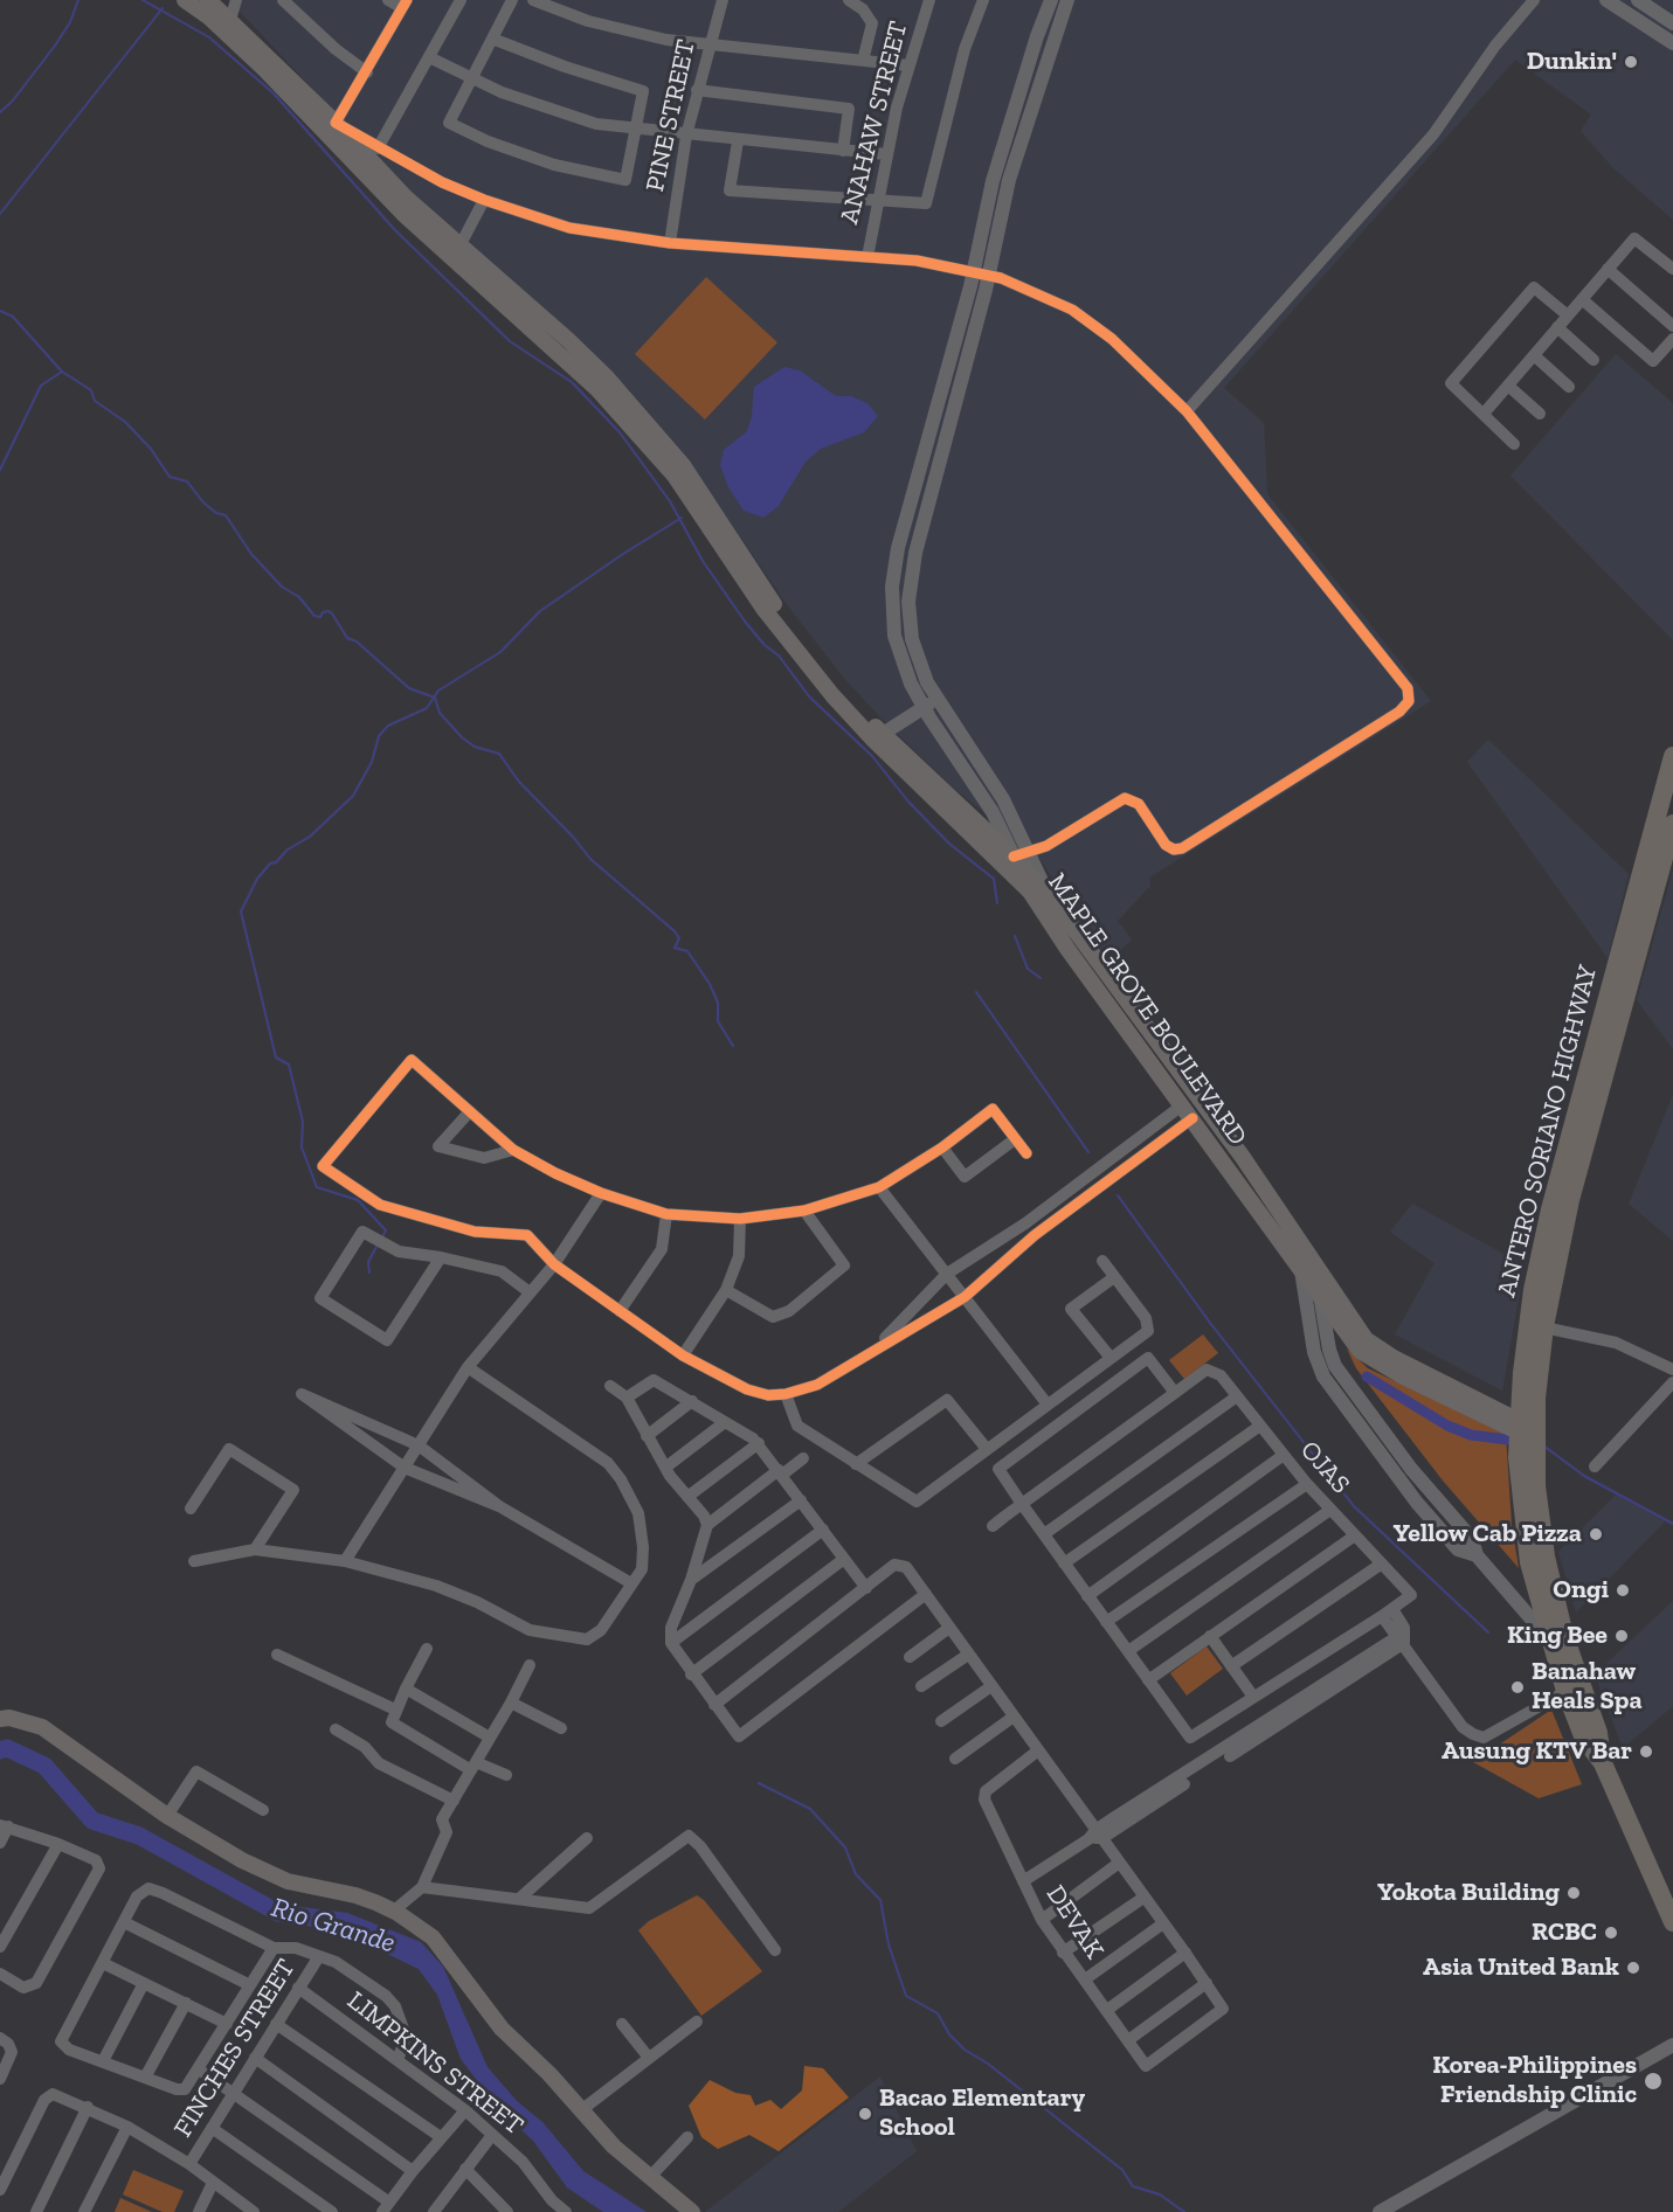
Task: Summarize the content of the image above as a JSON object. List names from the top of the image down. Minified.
{"streets":{"main road":["MAPLE GROVE BOULEVARD","ANTERO SORIANO HIGHWAY"],"street":["PINE STREET","ANAHAW STREET","OJAS","DEVAK","FINCHES STREET","LIMPKINS STREET"]},"crossings":[["MAPLE GROVE BOULEVARD","ANTERO SORIANO HIGHWAY"],["FINCHES STREET","LIMPKINS STREET"]],"water":["Rio Grande"],"places":["Dunkin'","Yellow Cab Pizza","Ongi","King Bee","Banahaw Heals Spa","Ausung KTV Bar","Yokota Building","RCBC","Asia United Bank","Korea-Philippines Friendship Clinic","Bacao Elementary School"]}
